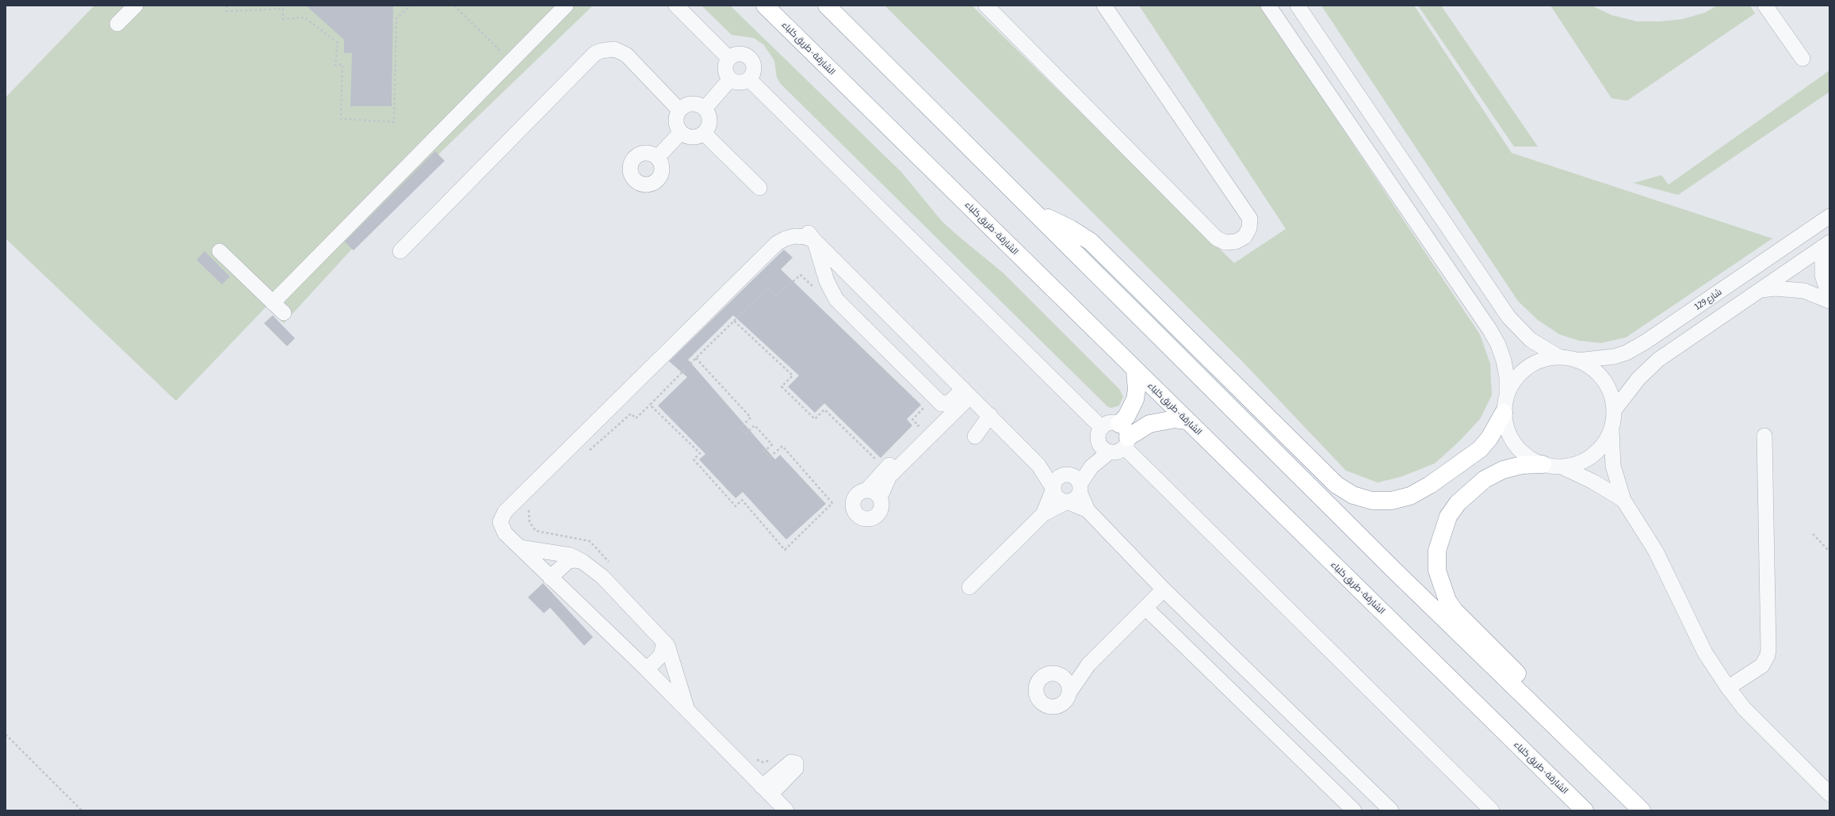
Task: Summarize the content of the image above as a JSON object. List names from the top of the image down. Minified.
{"streets":{"highway":["الشارقة - طريق كلباء"],"street":["شارع 129"]}}
